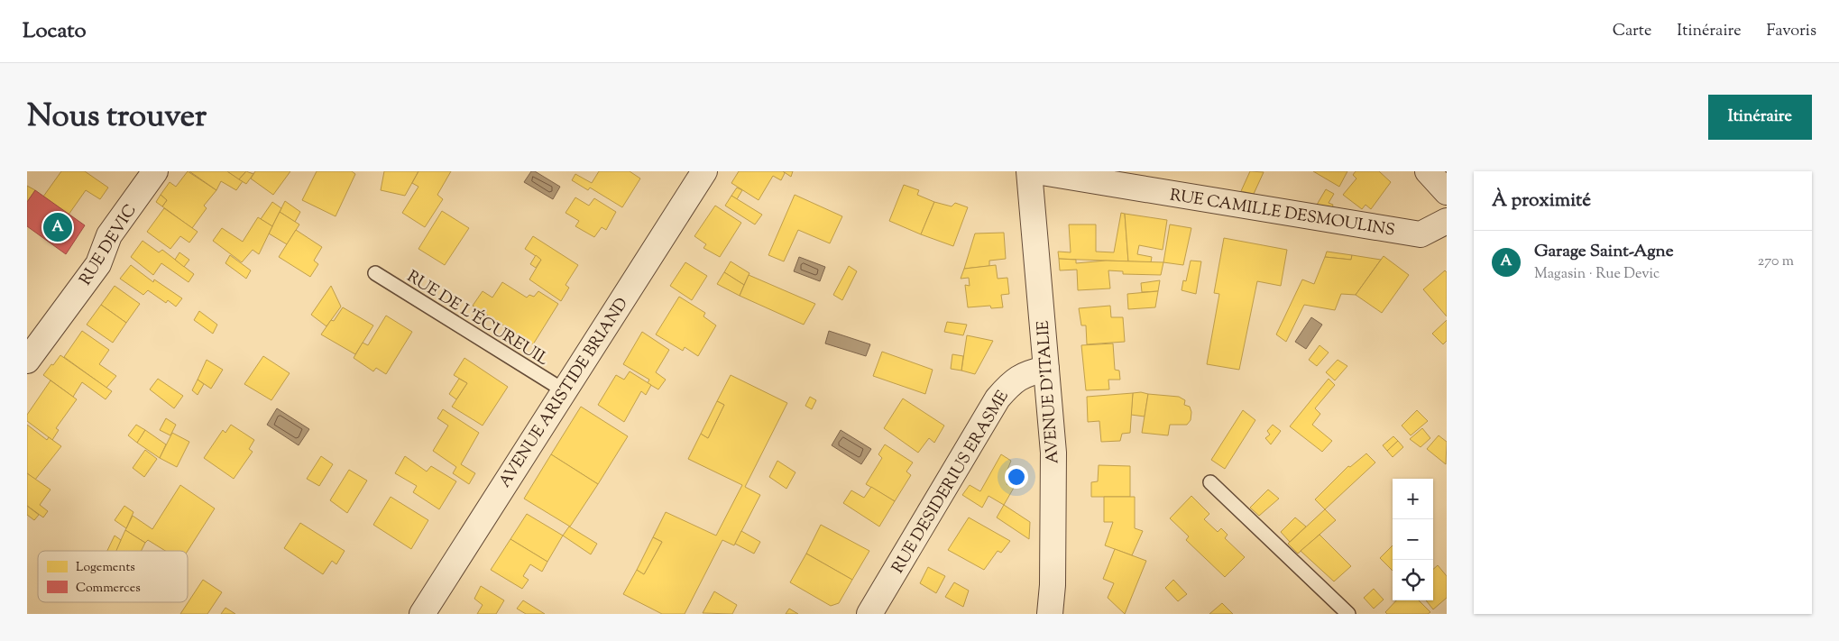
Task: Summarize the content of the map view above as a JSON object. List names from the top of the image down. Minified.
{"streets":{"street":["RUE CAMILLE DESMOULINS","RUE DEVIC","AVENUE ARISTIDE BRIAND","AVENUE D'ITALIE","RUE DESIDERIUS ERASME"],"lane":["RUE DE L'ÉCUREUIL"]},"crossings":[["RUE DE L'ÉCUREUIL","AVENUE ARISTIDE BRIAND"],["AVENUE D'ITALIE","RUE DESIDERIUS ERASME"]],"legend":["Logements","Commerces"],"page":{"header":"Locato","nav":["Carte","Itinéraire","Favoris"],"title":"Nous trouver","buttons":"Itinéraire","heading":"À proximité","pins":"A","list":[{"mark":"A","name":"Garage Saint-Agne","note":"Magasin · Rue Devic","value":"270 m"}],"map_buttons":["+","−"]}}
